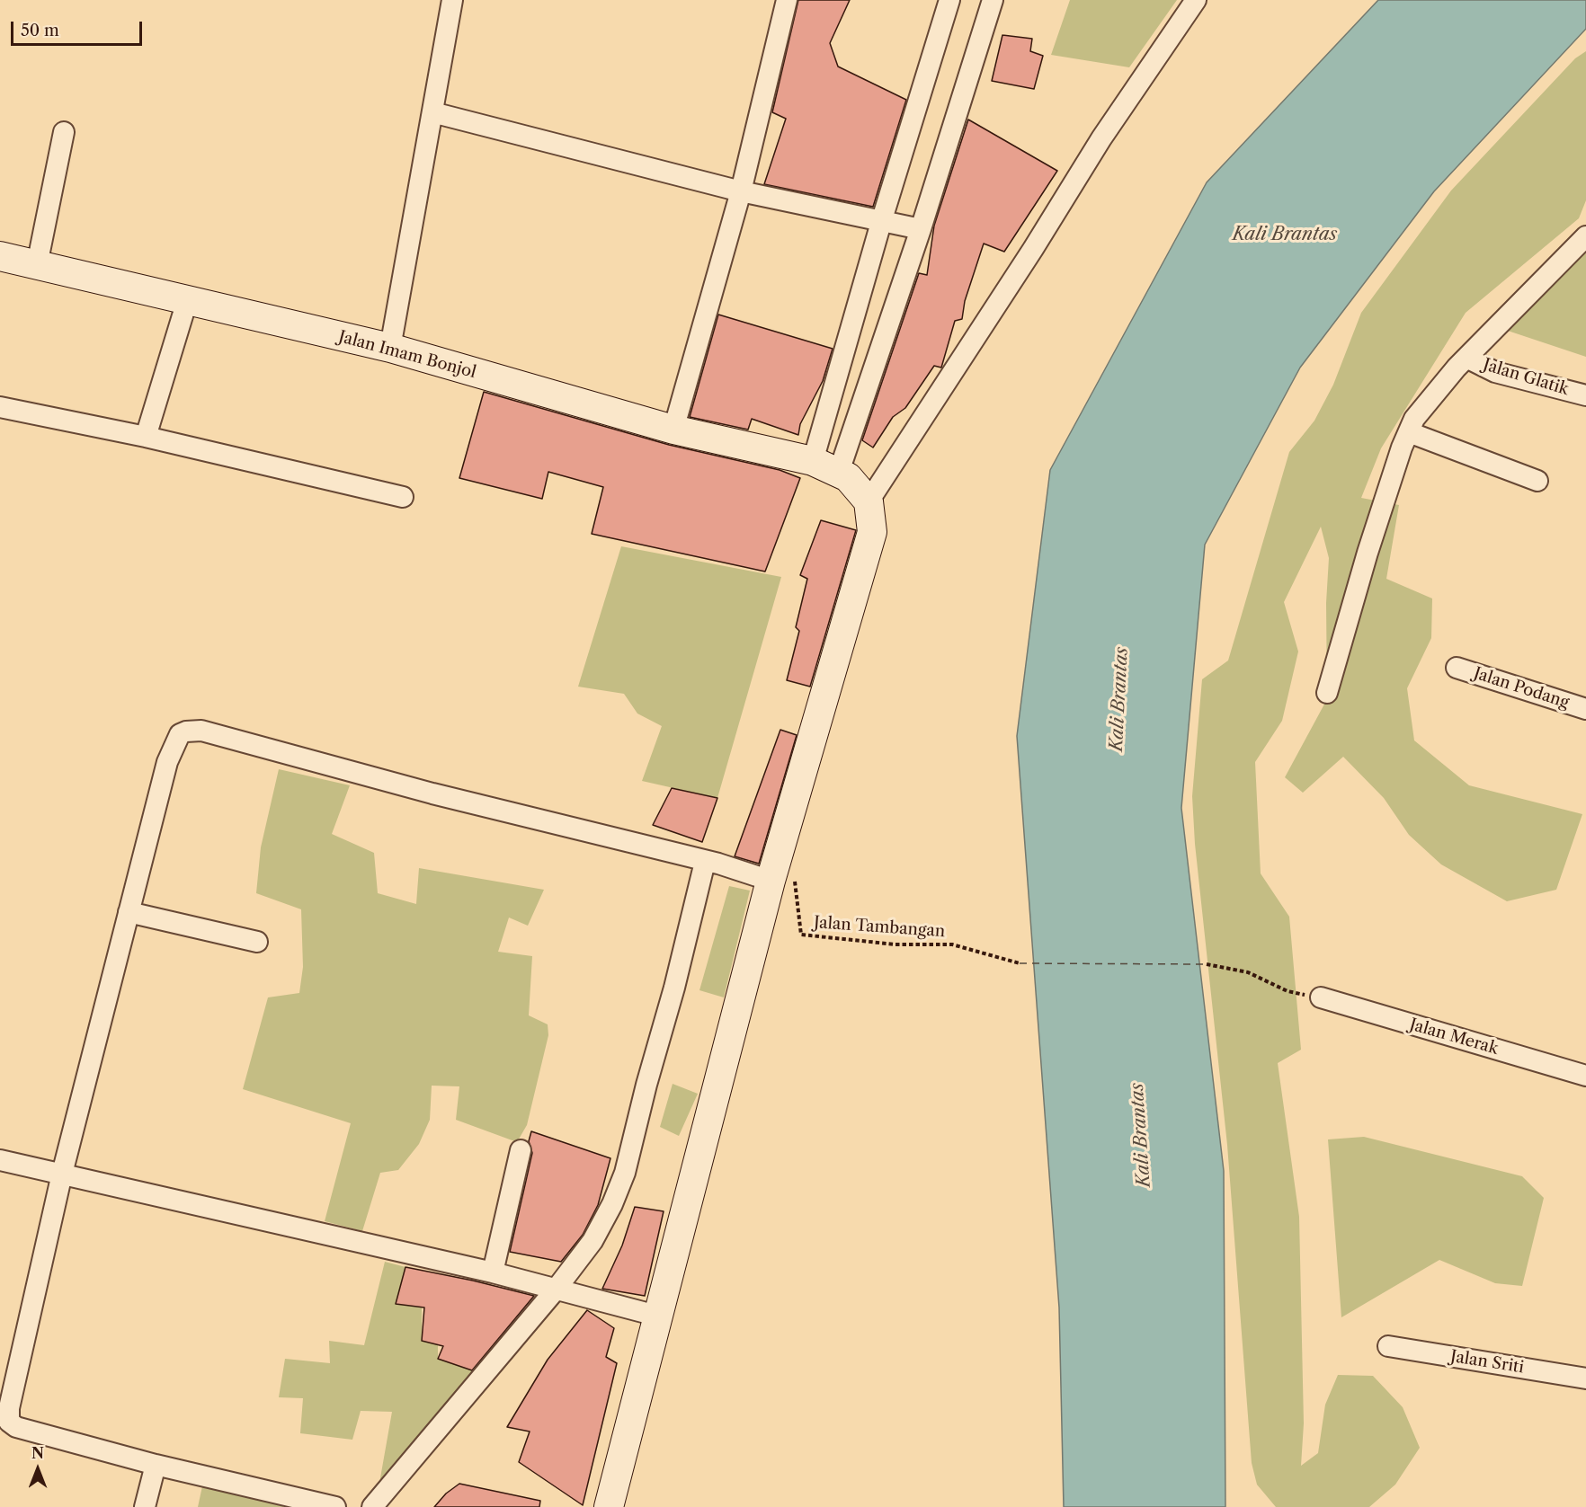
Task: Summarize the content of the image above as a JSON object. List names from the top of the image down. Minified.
{"streets":{"main road":["Jalan Imam Bonjol"],"street":["Jalan Glatik","Jalan Podang","Jalan Merak","Jalan Sriti"],"path":["Jalan Tambangan"]},"water":["Kali Brantas"],"scale_bar":"50 m","north":"top"}
